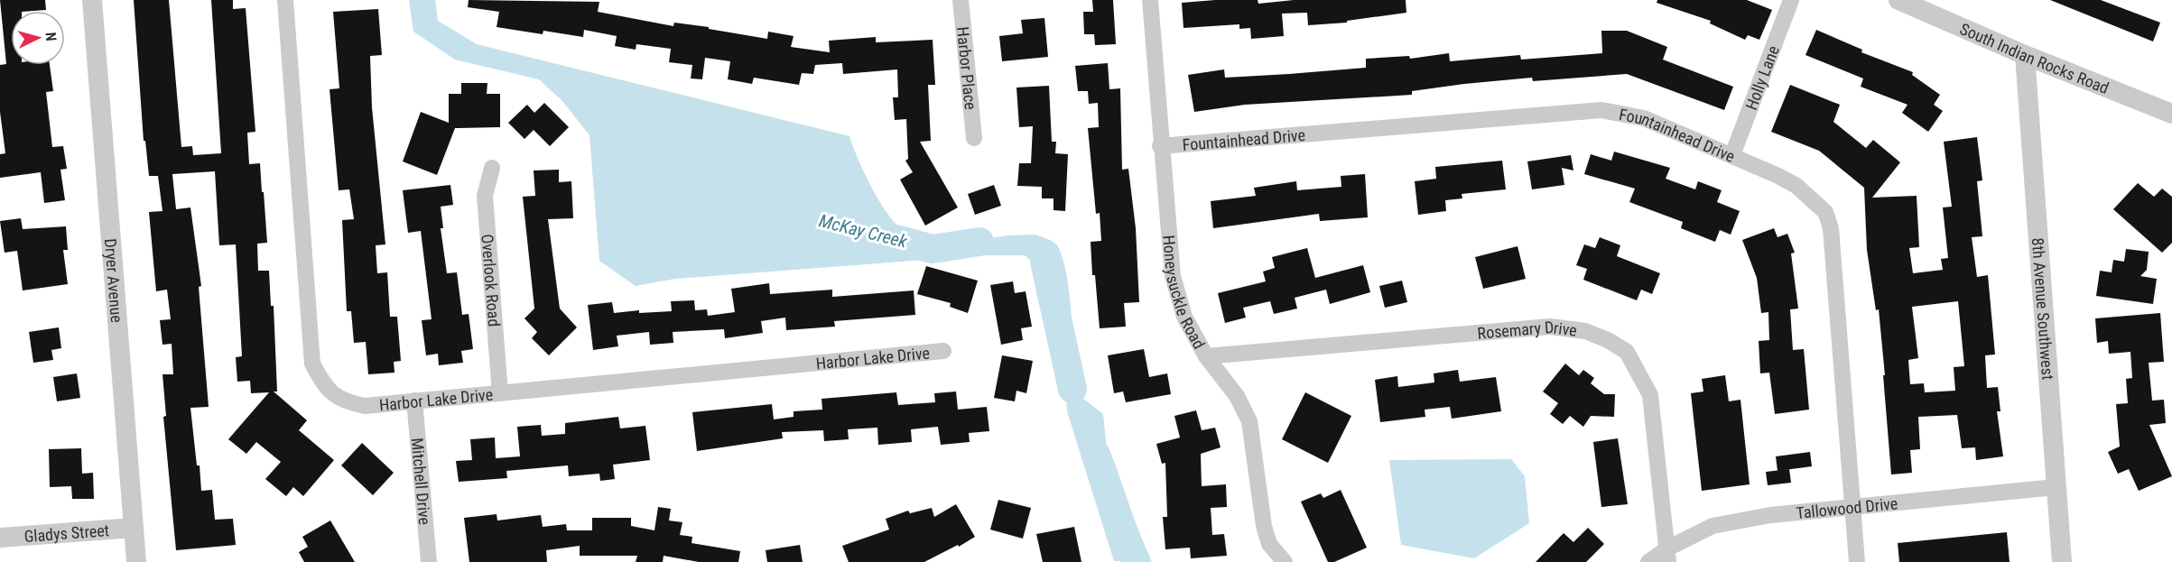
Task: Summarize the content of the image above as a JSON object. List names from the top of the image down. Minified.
{"streets":{"street":["South Indian Rocks Road","Harbor Place","Holly Lane","Fountainhead Drive","Dryer Avenue","Overlook Road","Honeysuckle Road","8th Avenue Southwest","Rosemary Drive","Harbor Lake Drive","Mitchell Drive","Tallowood Drive","Gladys Street"]},"crossings":[["South Indian Rocks Road","8th Avenue Southwest"],["Holly Lane","Fountainhead Drive"],["Fountainhead Drive","Honeysuckle Road"],["Fountainhead Drive","Tallowood Drive"],["Dryer Avenue","Gladys Street"],["Overlook Road","Harbor Lake Drive"],["Honeysuckle Road","Rosemary Drive"],["8th Avenue Southwest","Tallowood Drive"],["Rosemary Drive","Tallowood Drive"],["Harbor Lake Drive","Mitchell Drive"]],"water":["McKay Creek"],"north":"right"}
